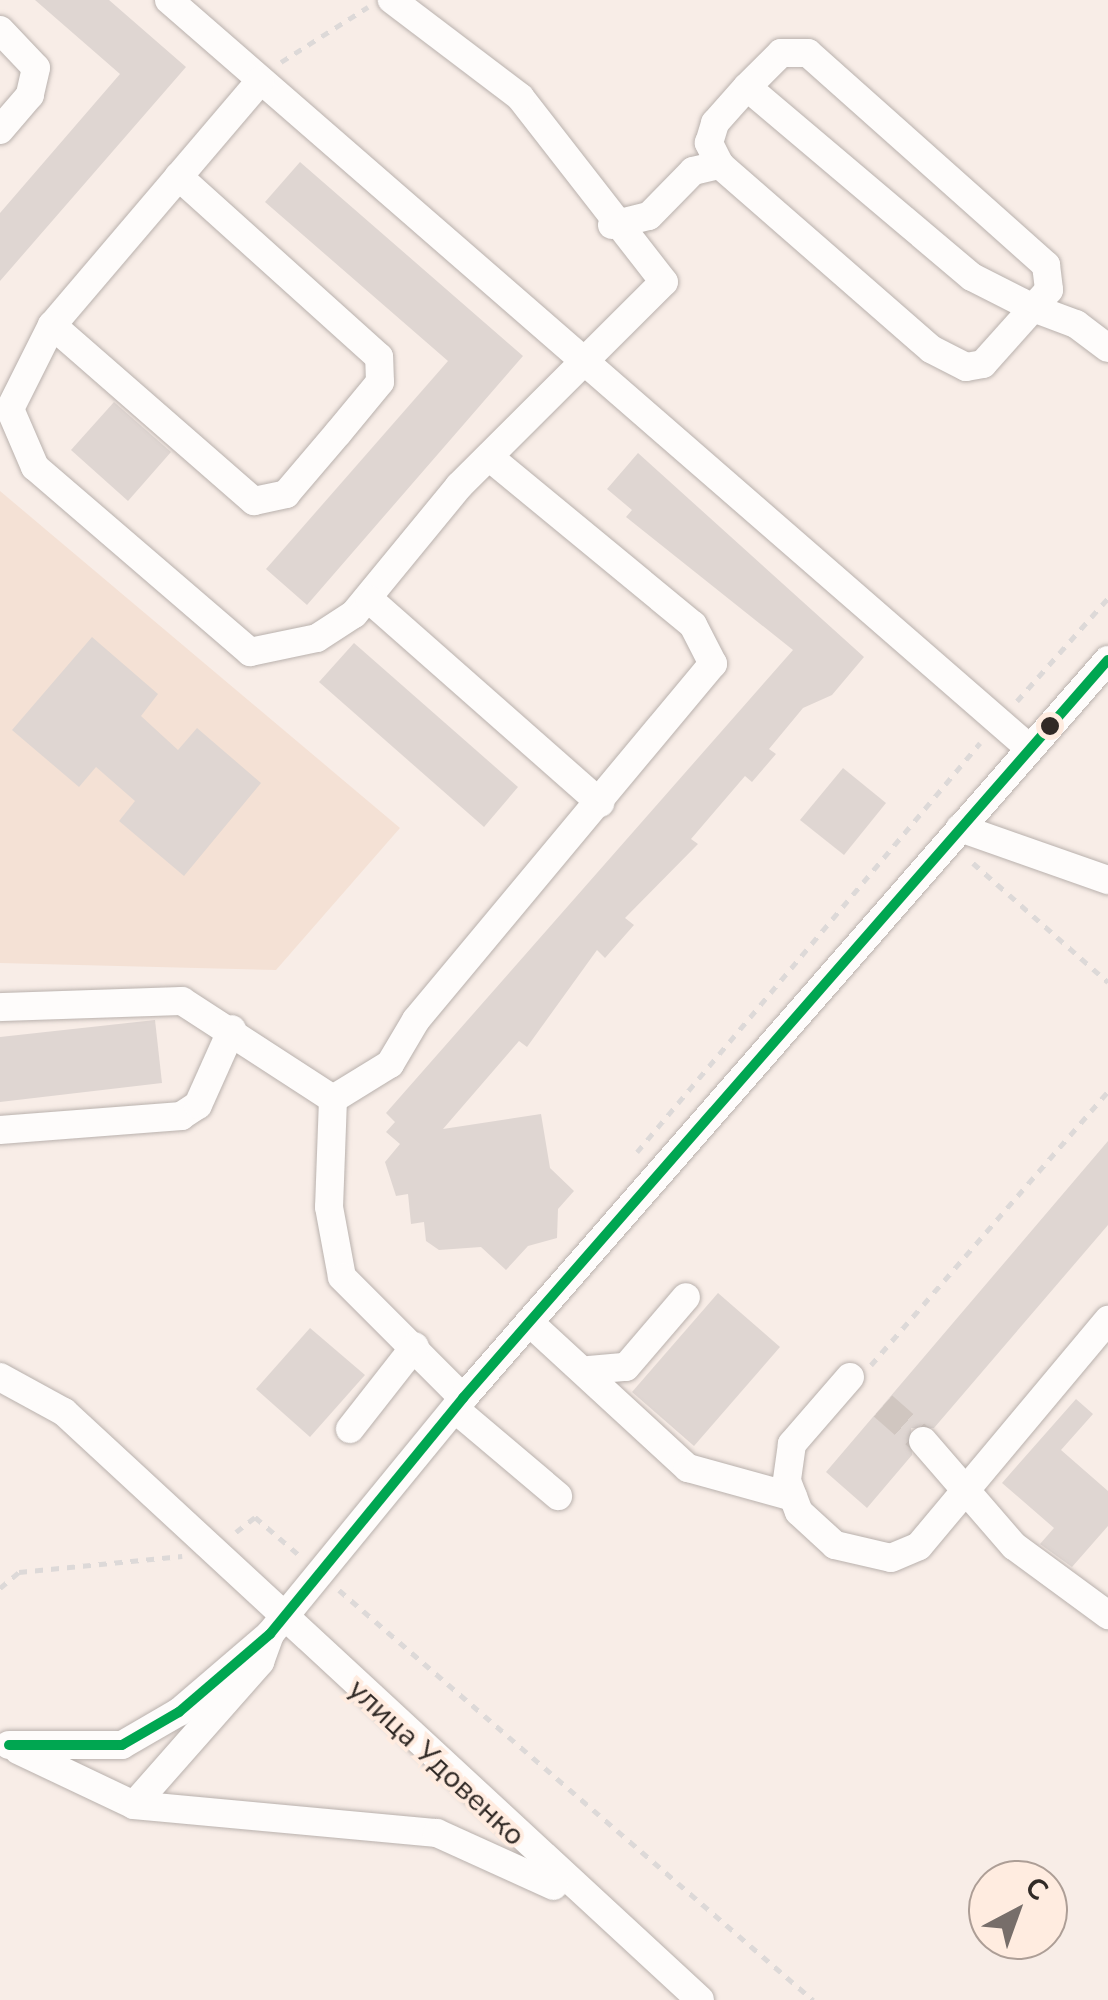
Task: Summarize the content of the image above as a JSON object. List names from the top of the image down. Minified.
{"streets":{"street":["улица Удовенко"]},"north":"top right"}
